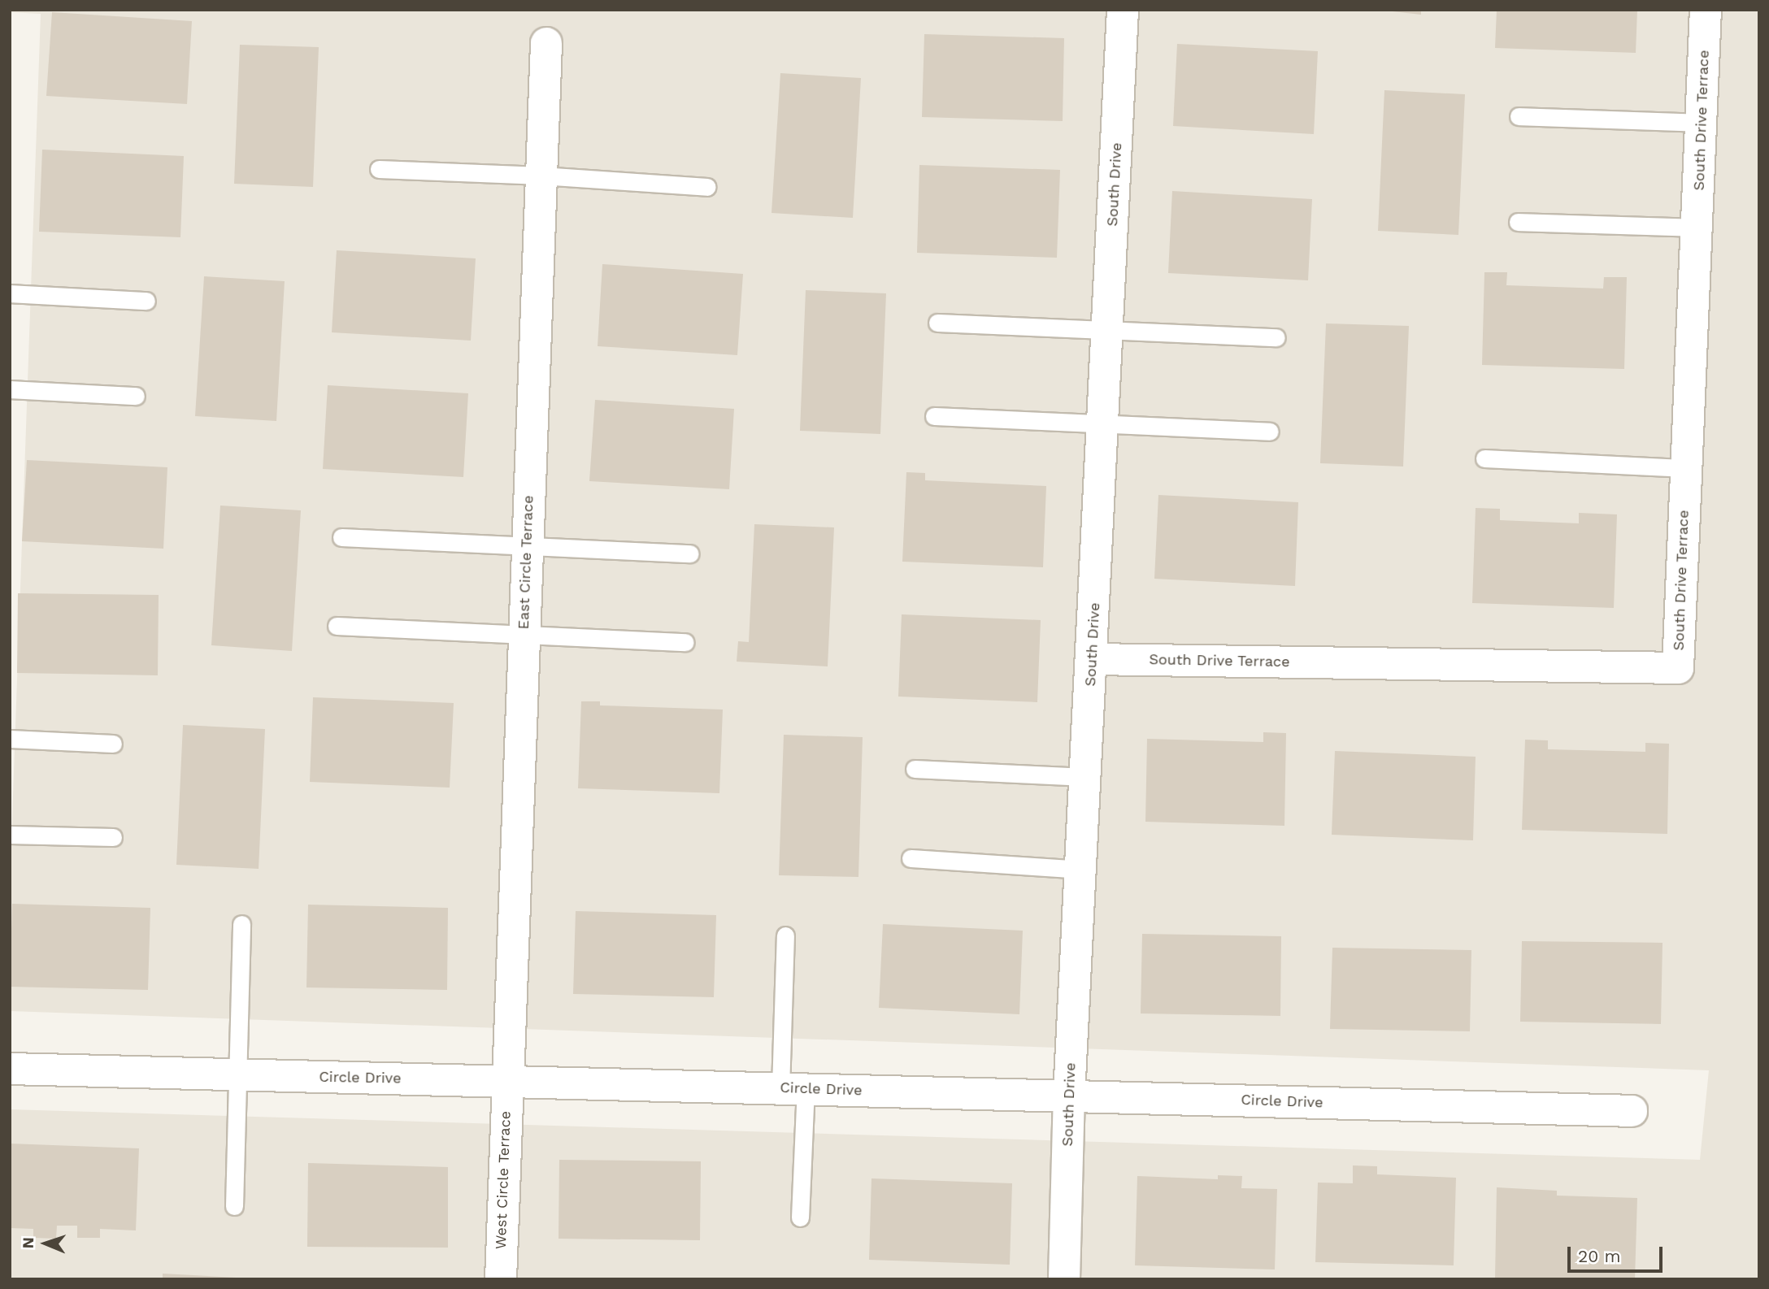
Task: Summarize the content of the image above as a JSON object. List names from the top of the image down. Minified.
{"streets":{"street":["South Drive Terrace","South Drive","East Circle Terrace","Circle Drive","West Circle Terrace"]},"crossings":[["South Drive Terrace","South Drive"],["South Drive","Circle Drive"],["East Circle Terrace","Circle Drive"],["East Circle Terrace","West Circle Terrace"],["Circle Drive","West Circle Terrace"]],"scale_bar":"20 m","north":"left"}
